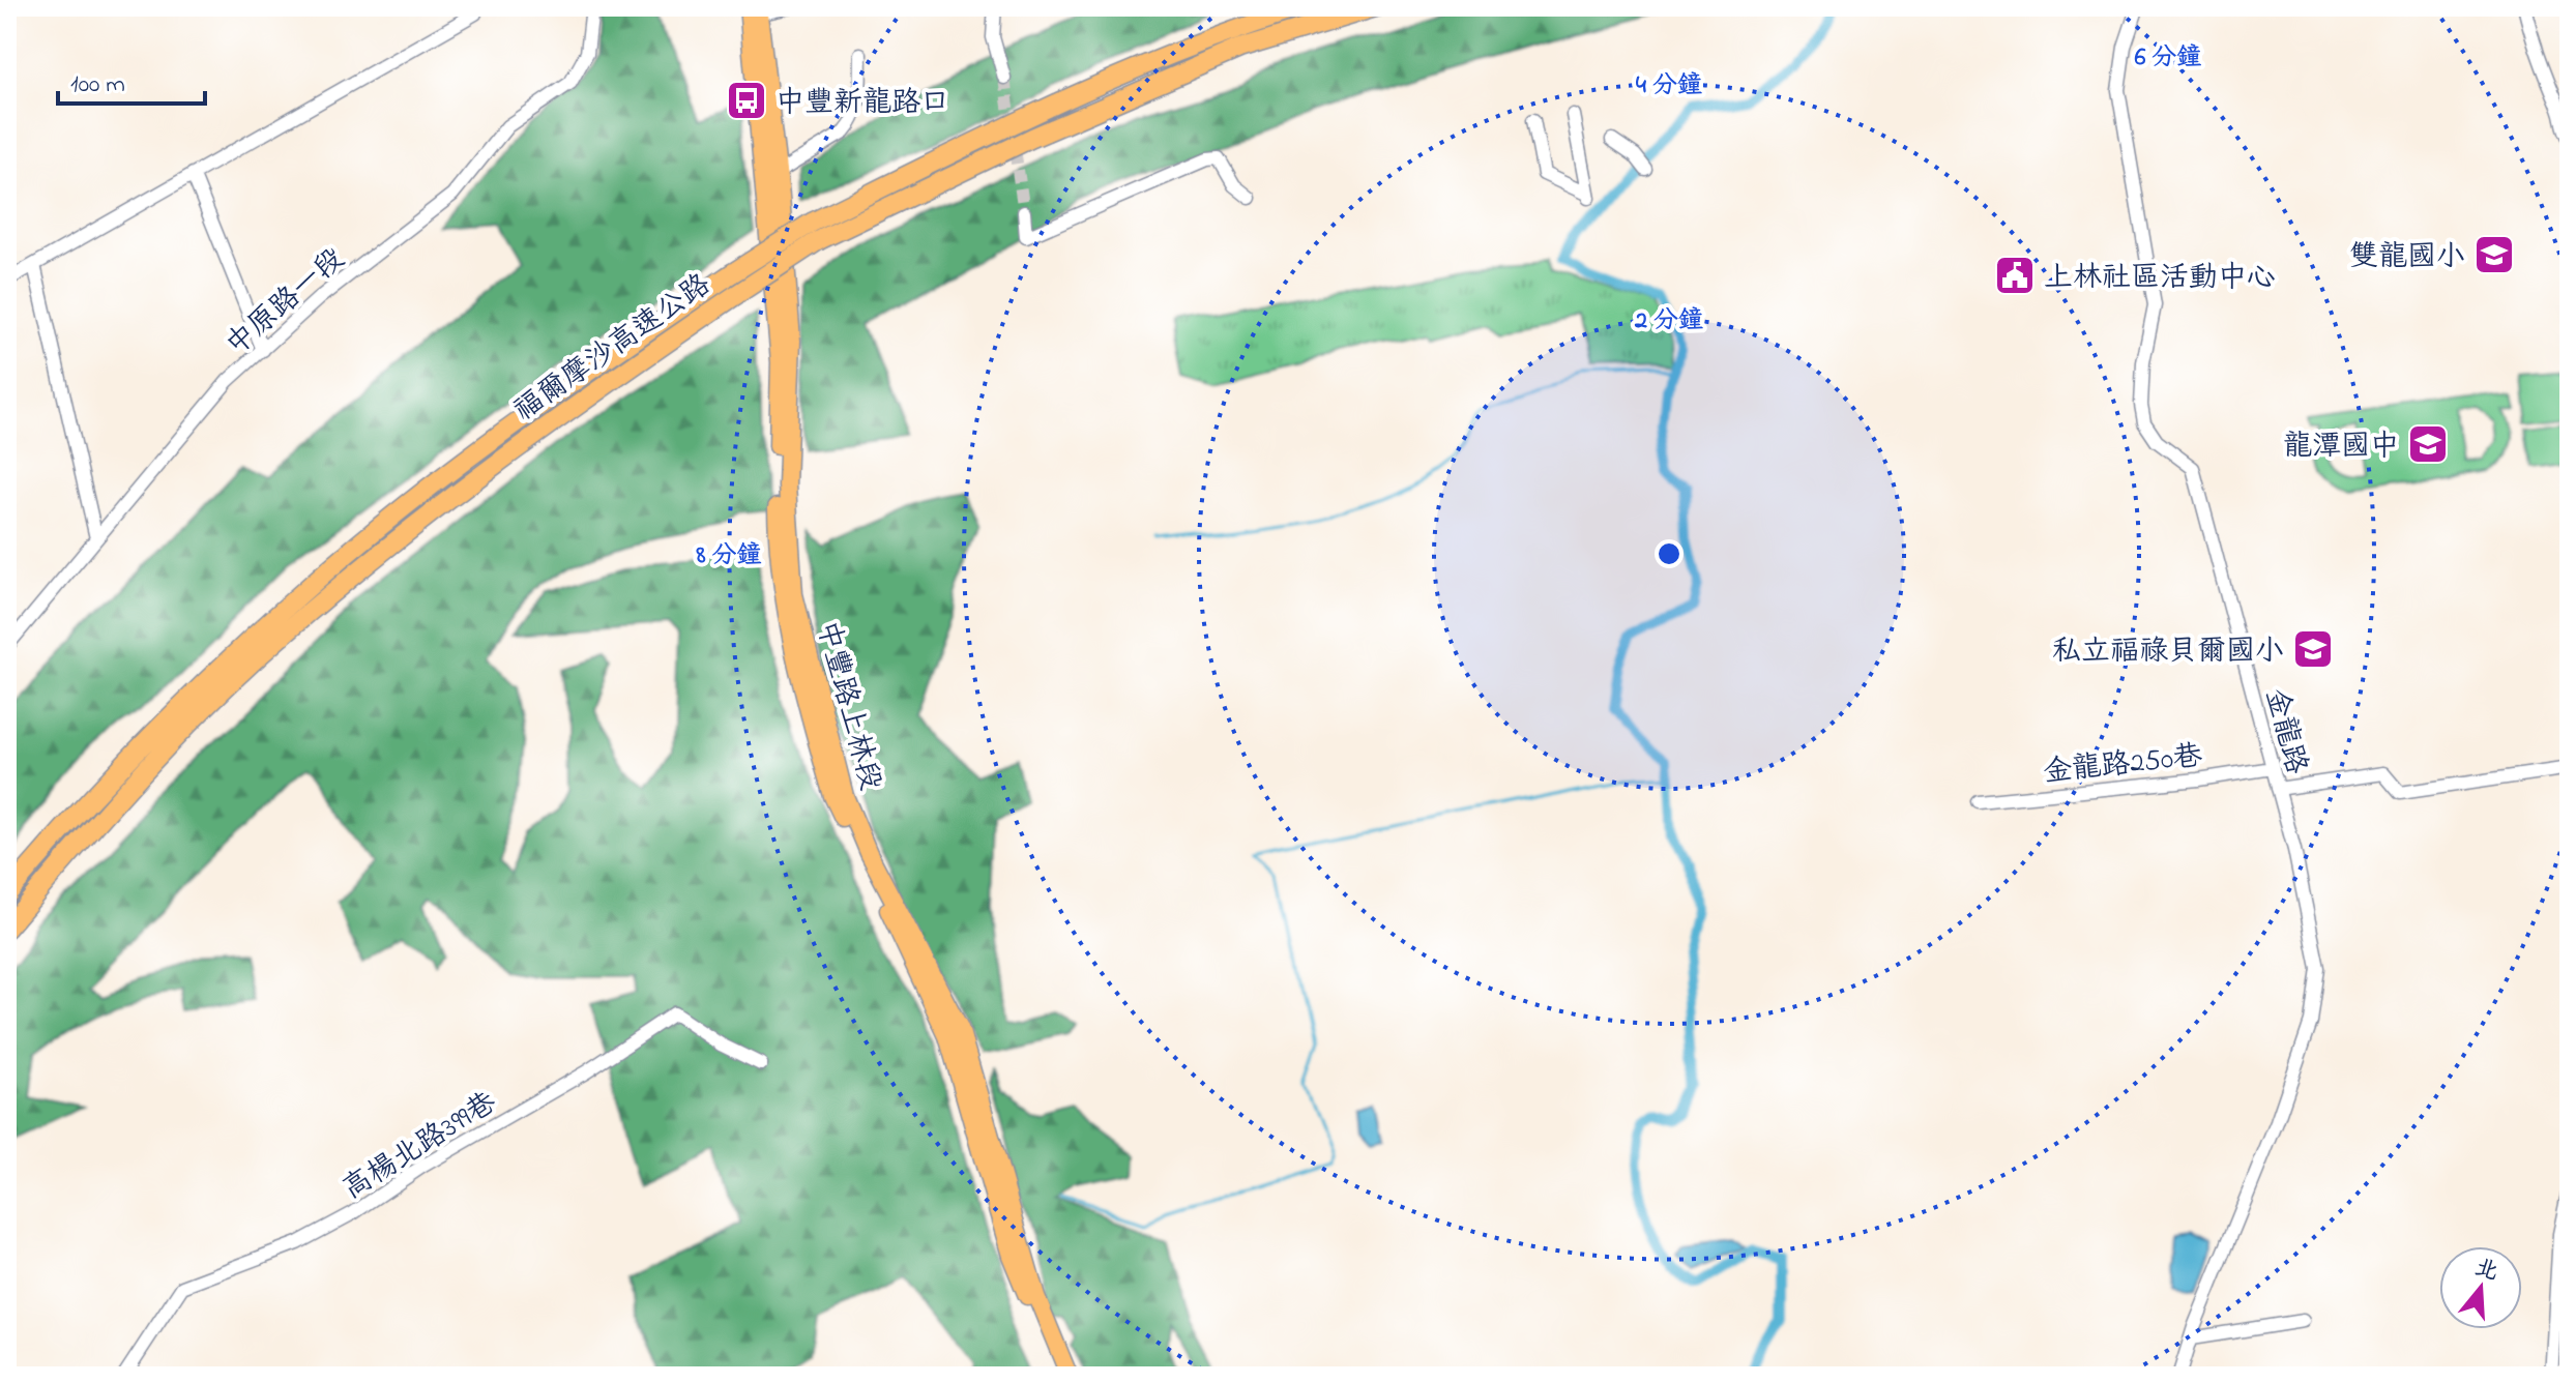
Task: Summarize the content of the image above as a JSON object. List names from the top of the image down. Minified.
{"streets":{"highway":["福爾摩沙高速公路"],"main road":["中豐路上林段"],"street":["中原路一段","金龍路","金龍路250巷","高楊北路399巷"]},"crossings":[["金龍路","金龍路250巷"]],"places":{"bus stop":["中豐新龍路口"],"school or university":["雙龍國小","龍潭國中","私立福祿貝爾國小"],"public building":["上林社區活動中心"]},"scale_bar":"100 m","north":"top","rings":["6 分鐘","4 分鐘","2 分鐘","8 分鐘"]}
